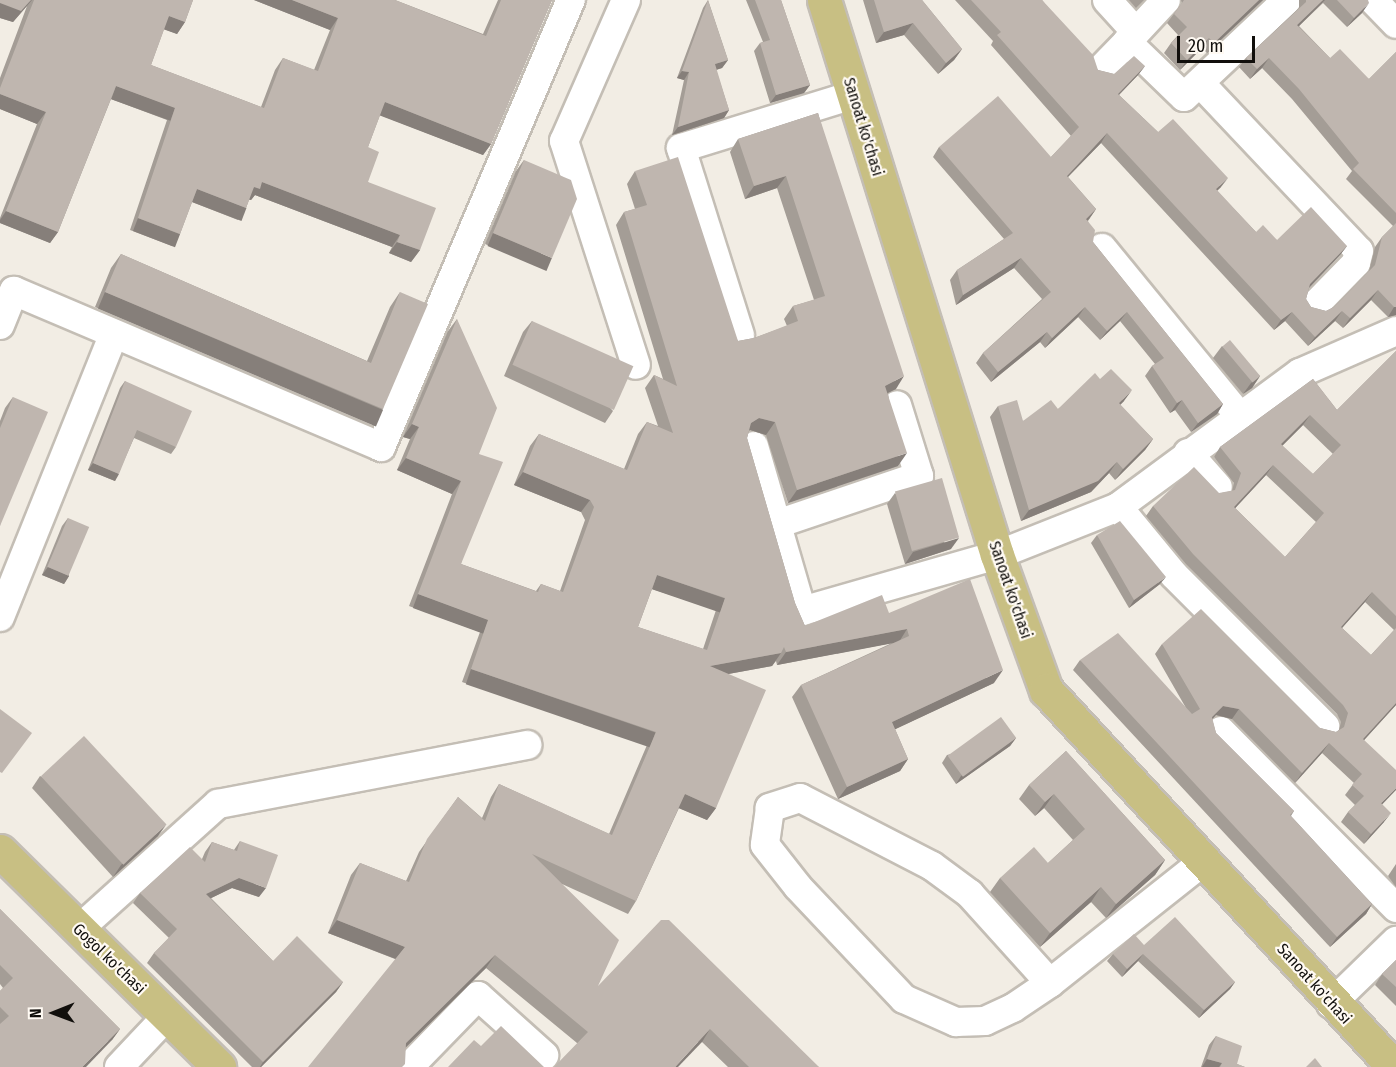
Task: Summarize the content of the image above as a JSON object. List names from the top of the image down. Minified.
{"streets":{"main road":["Sanoat ko'chasi","Gogol ko'chasi"]},"scale_bar":"20 m","north":"left"}
